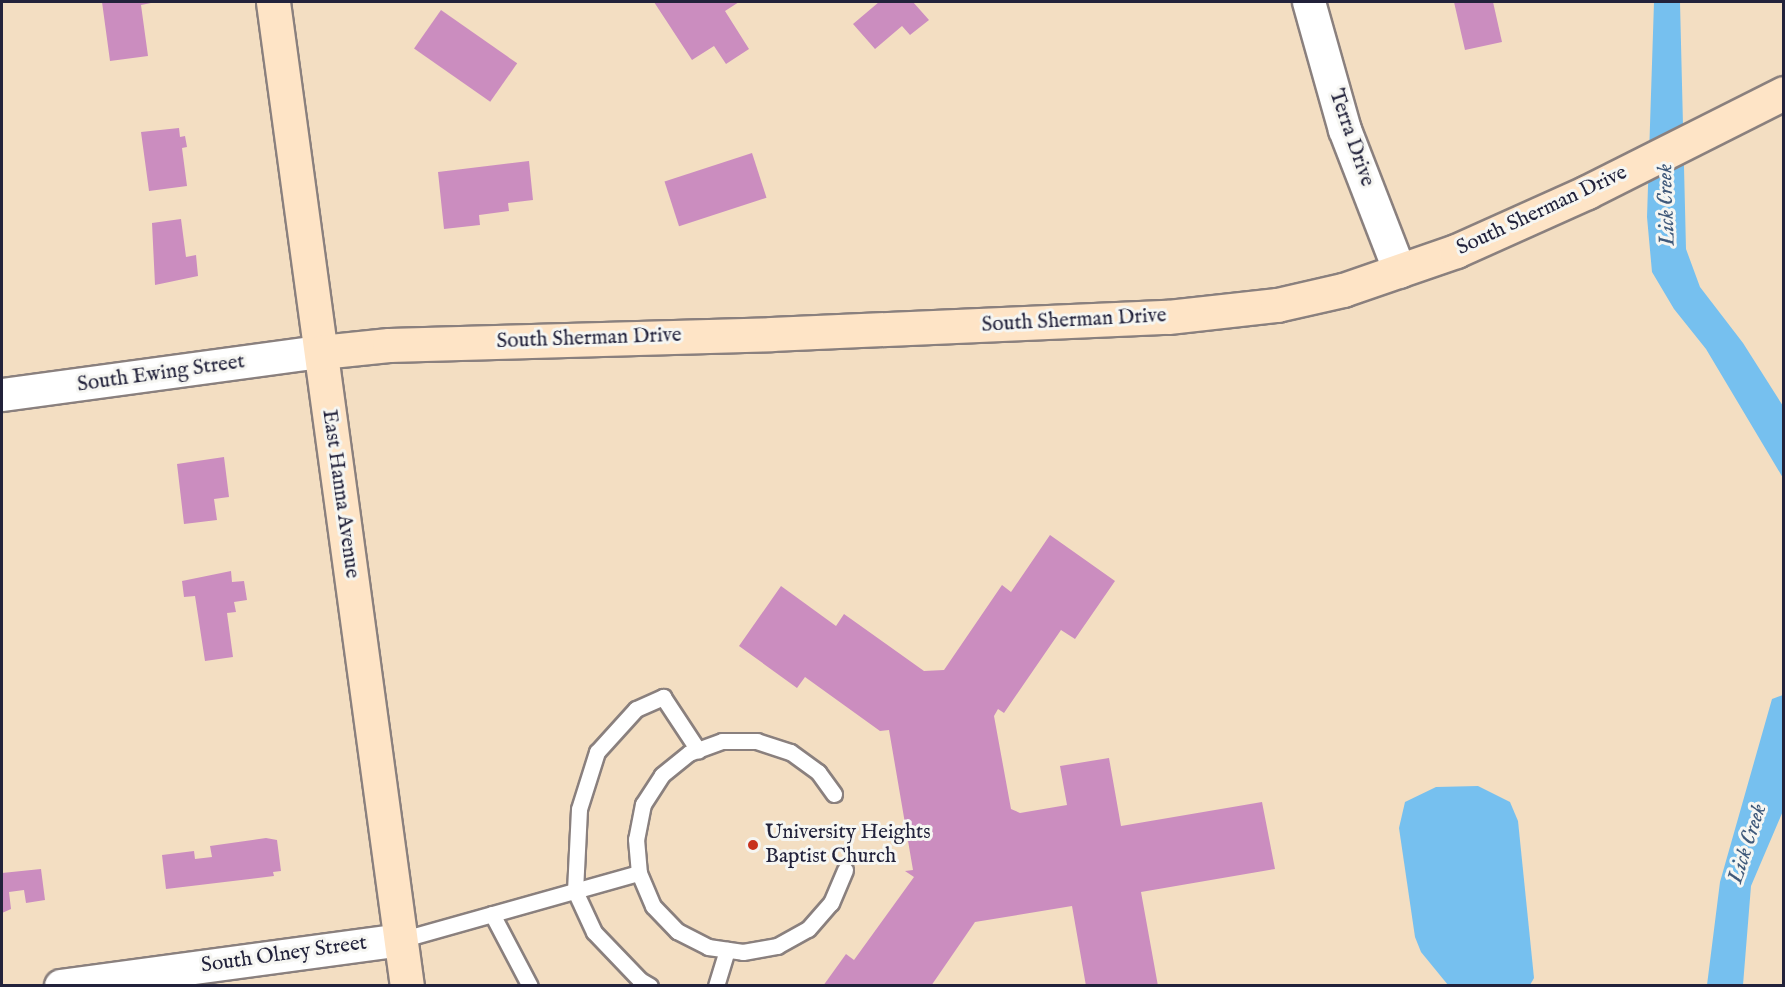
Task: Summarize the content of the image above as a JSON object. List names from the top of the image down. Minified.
{"streets":{"main road":["South Sherman Drive","East Hanna Avenue"],"street":["Terra Drive","South Ewing Street","South Olney Street"]},"crossings":[["Terra Drive","South Sherman Drive"],["South Sherman Drive","South Ewing Street"],["South Sherman Drive","East Hanna Avenue"],["South Ewing Street","East Hanna Avenue"],["East Hanna Avenue","South Olney Street"]],"water":["Lick Creek"],"places":["University Heights Baptist Church"]}
